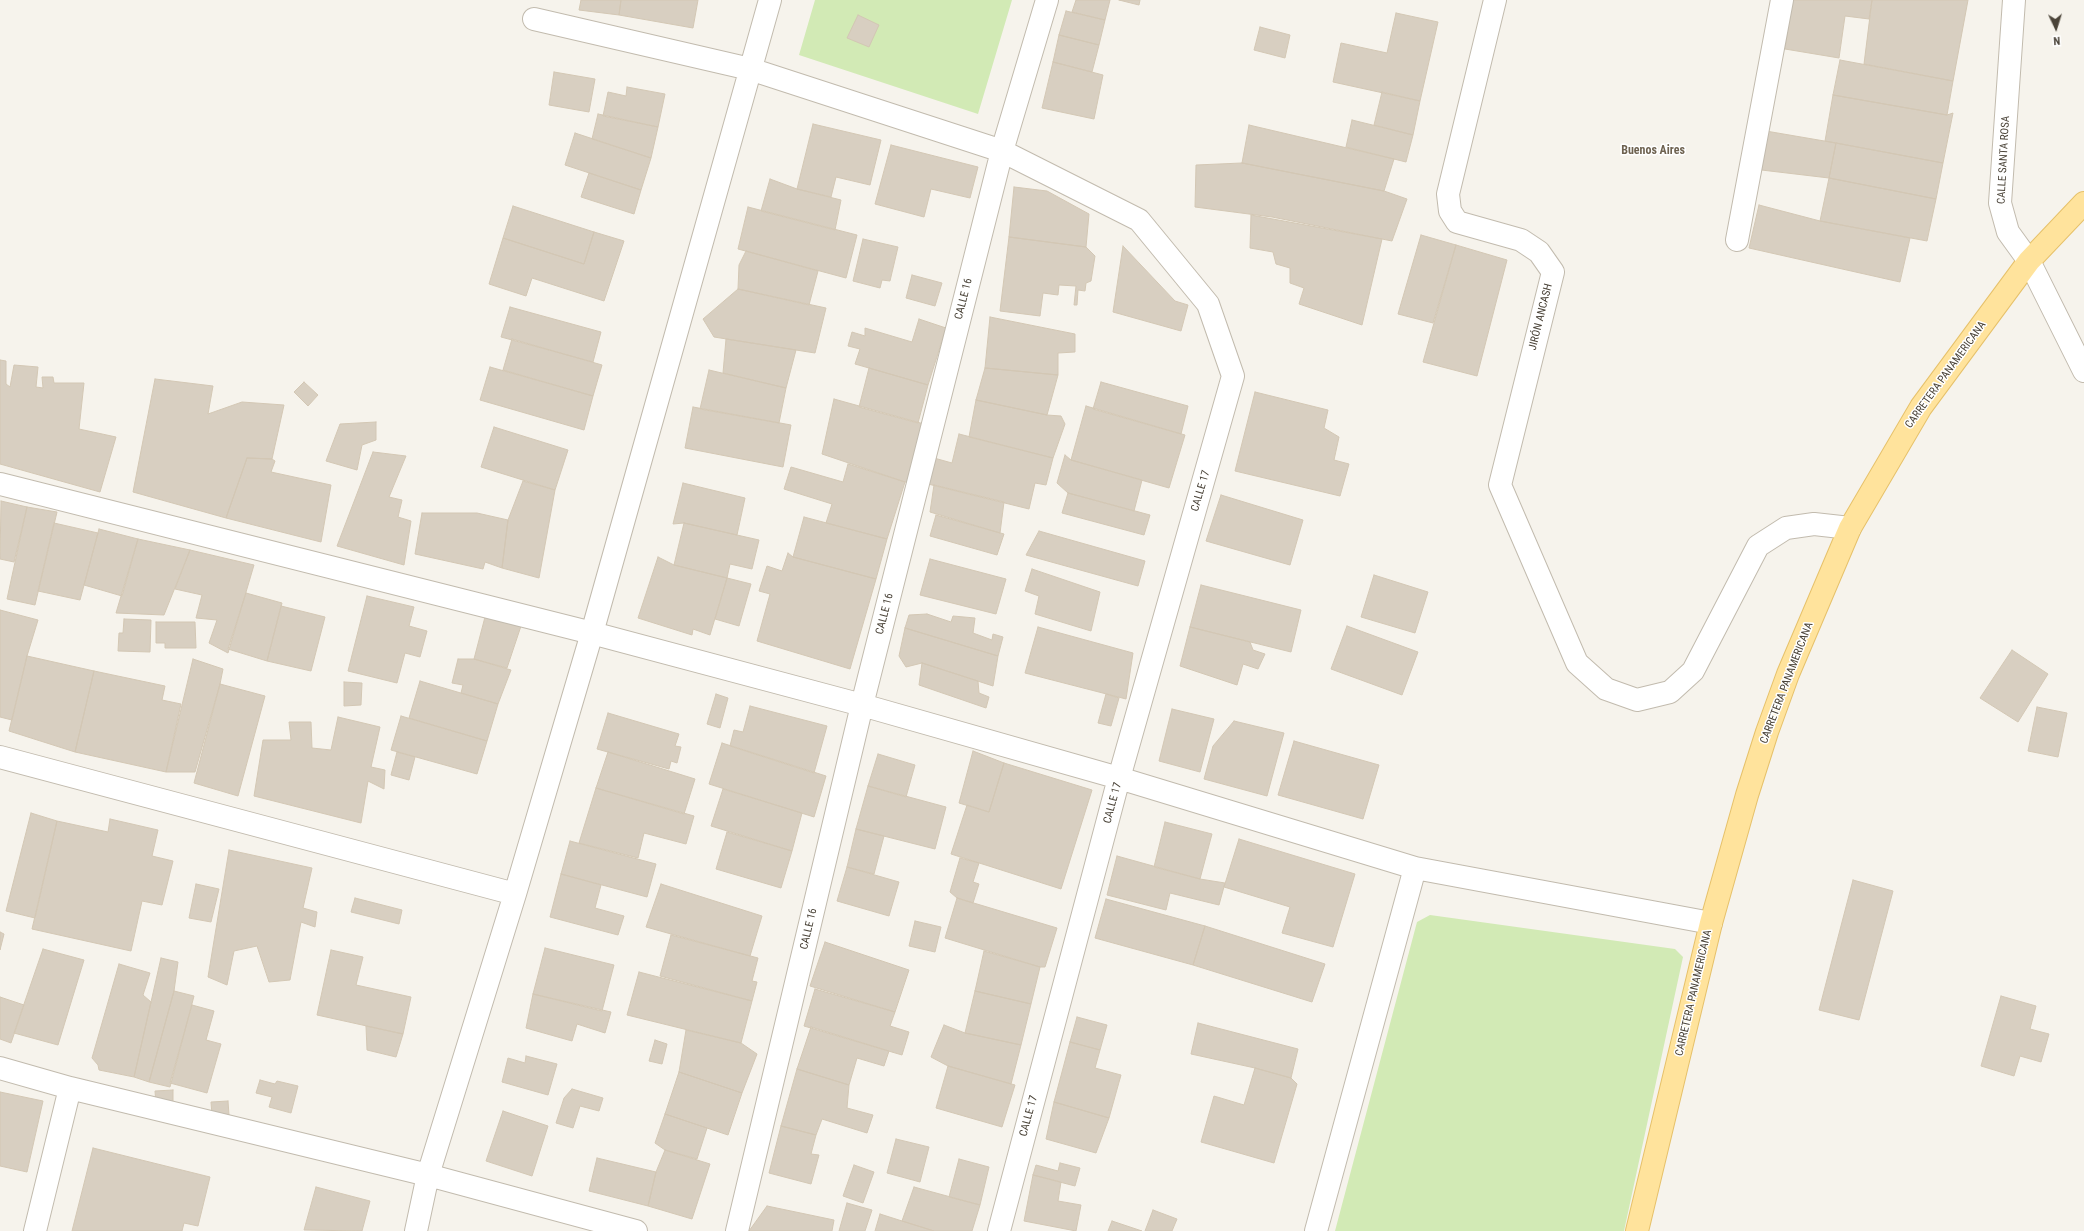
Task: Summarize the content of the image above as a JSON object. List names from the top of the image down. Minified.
{"streets":{"main road":["CARRETERA PANAMERICANA"],"street":["CALLE SANTA ROSA","CALLE 16","JIRÓN ANCASH","CALLE 17"]},"crossings":[["CALLE SANTA ROSA","CARRETERA PANAMERICANA"],["CALLE 16","CALLE 17"],["JIRÓN ANCASH","CARRETERA PANAMERICANA"]],"districts":["Buenos Aires"],"north":"bottom"}
